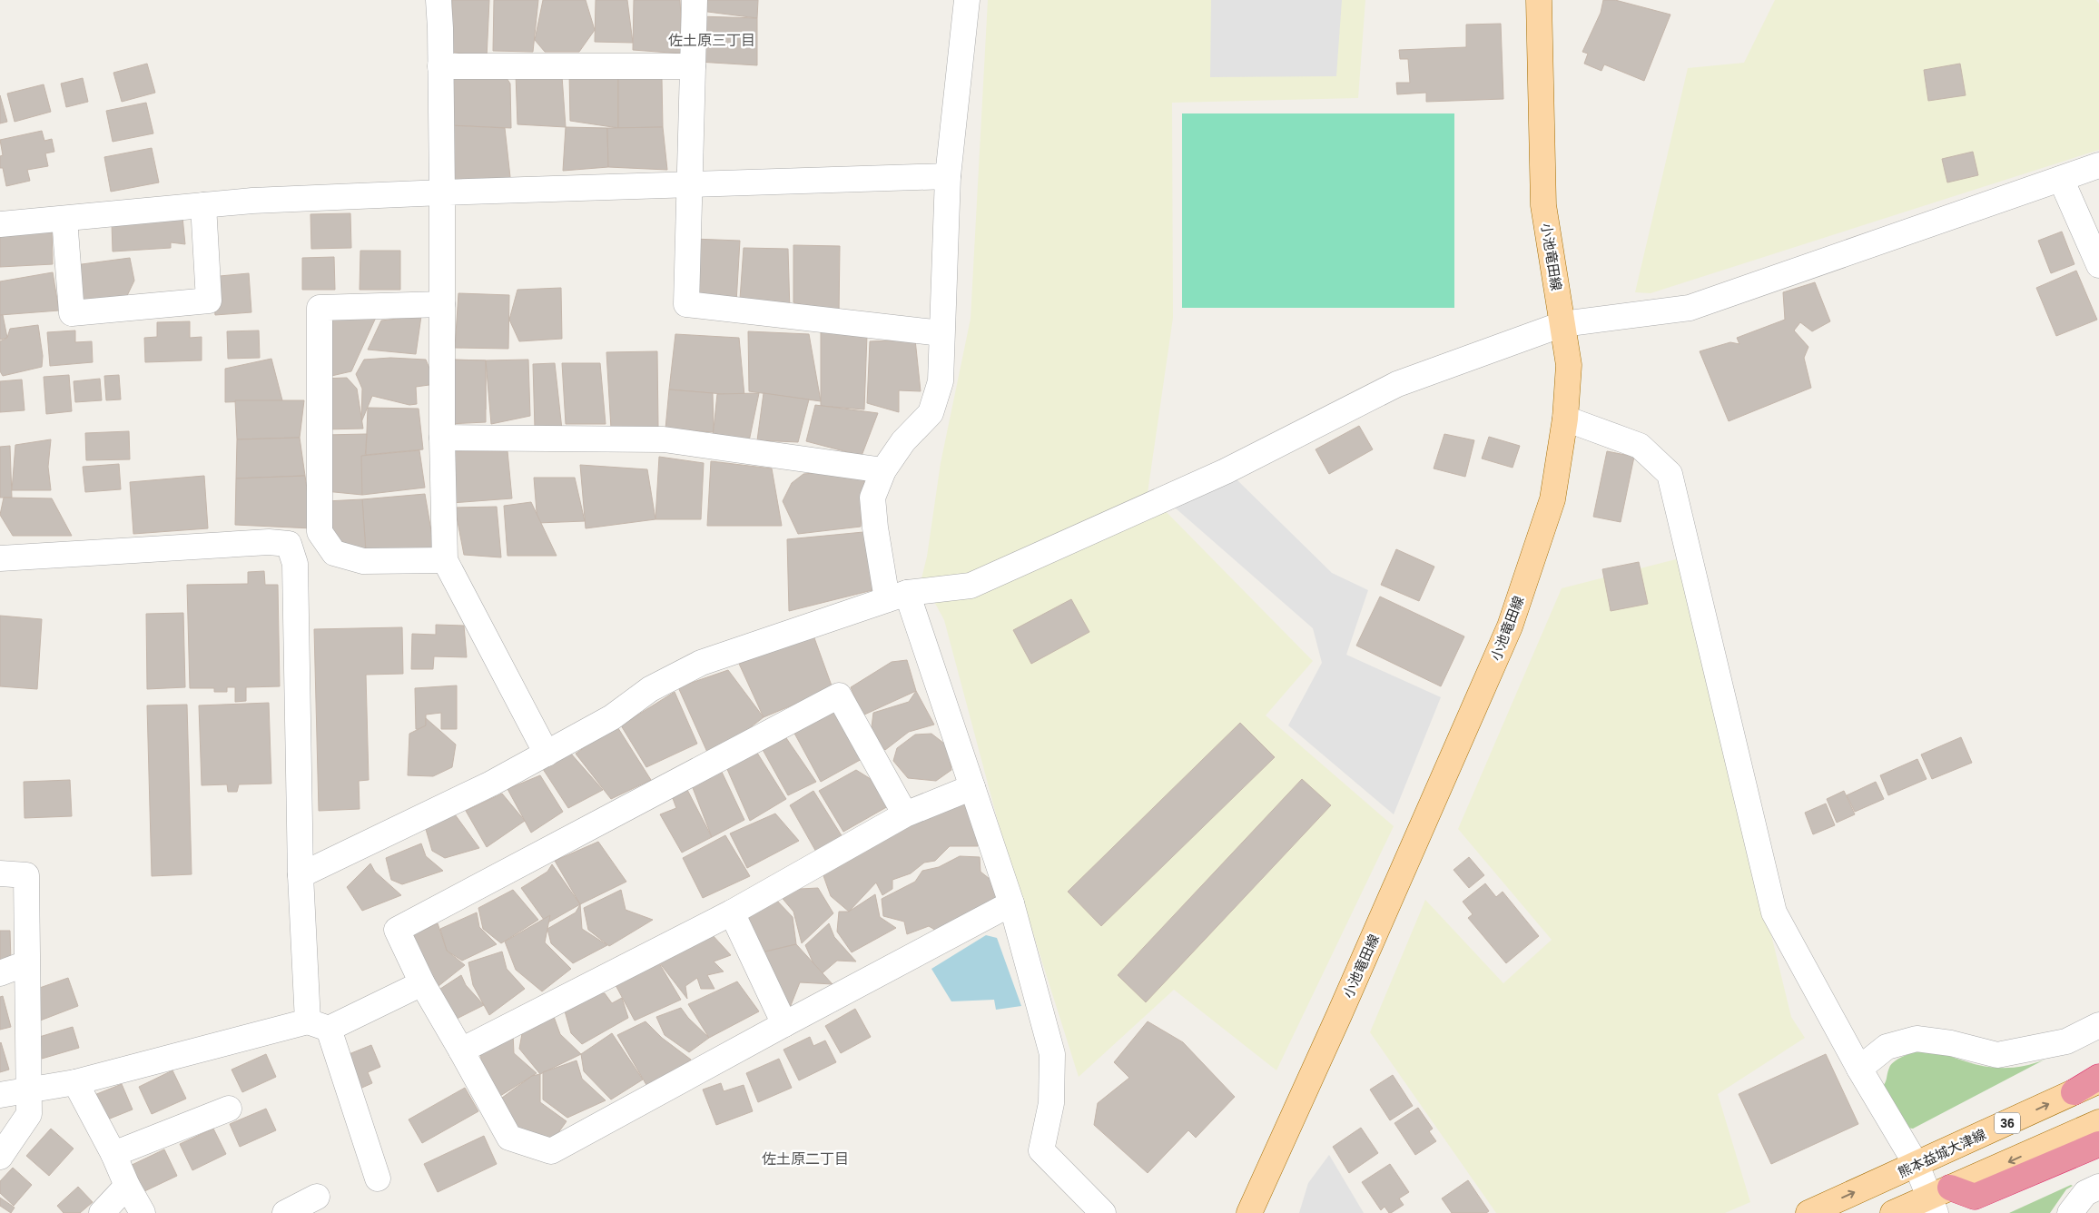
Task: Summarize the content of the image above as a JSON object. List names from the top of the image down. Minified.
{"streets":{"main road":["小池竜田線","36","熊本益城大津線"]},"districts":["佐土原三丁目","佐土原二丁目"]}
